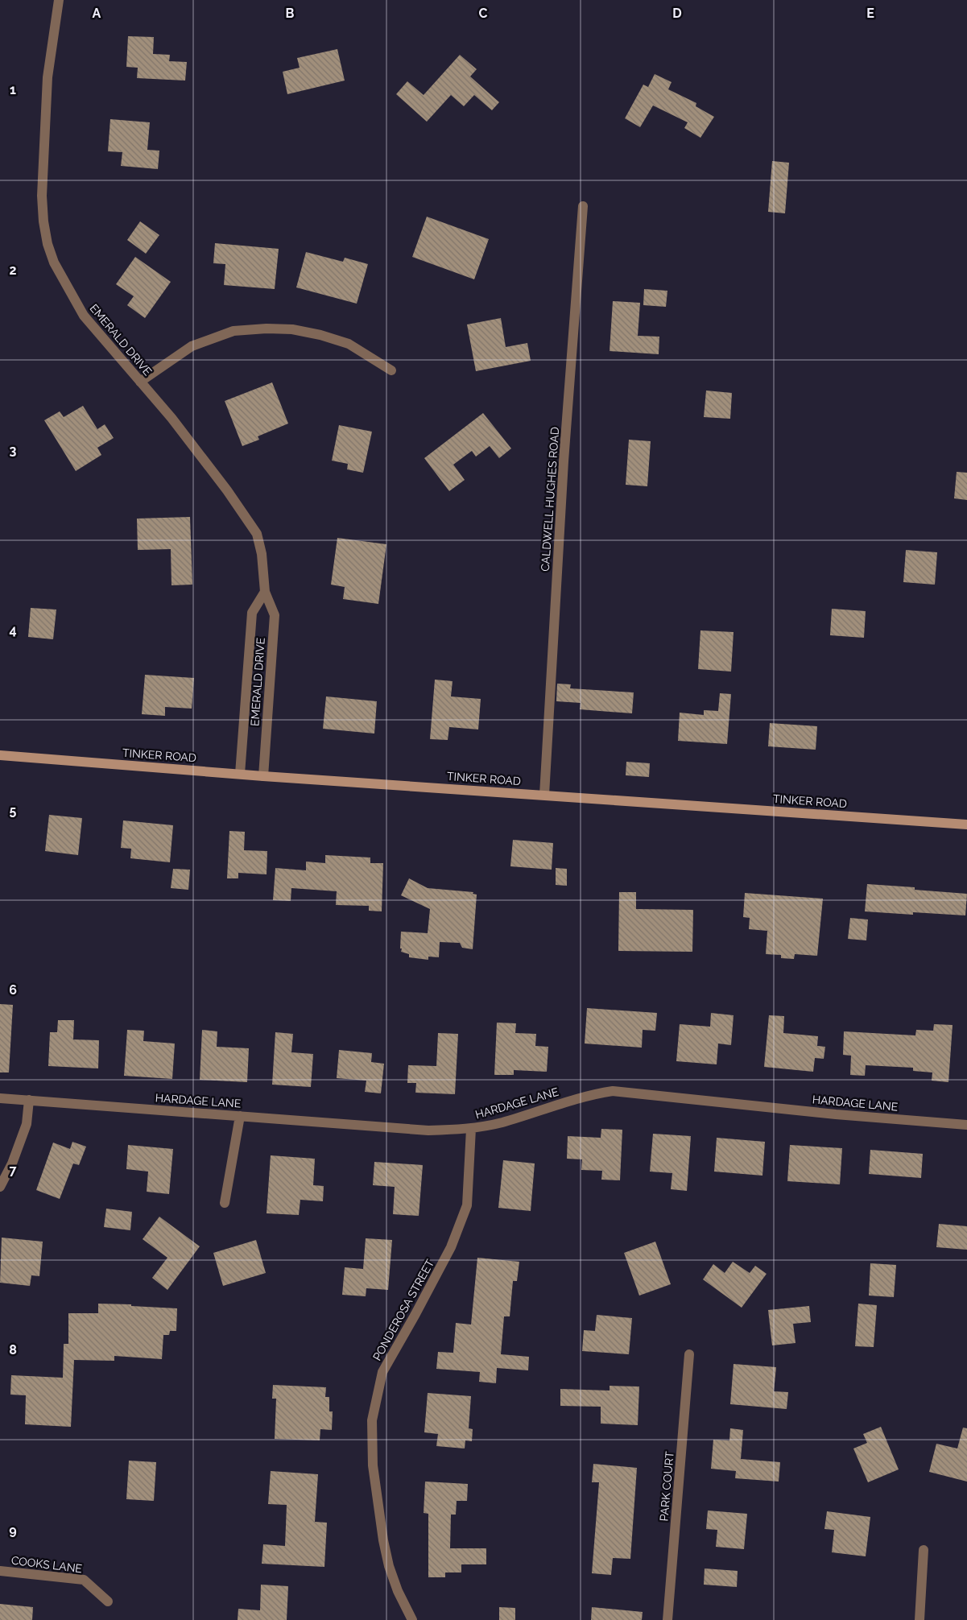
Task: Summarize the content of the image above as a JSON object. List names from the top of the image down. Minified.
{"streets":{"main road":["TINKER ROAD"],"street":["EMERALD DRIVE","CALDWELL HUGHES ROAD","HARDAGE LANE","PONDEROSA STREET","PARK COURT","COOKS LANE"]},"crossings":[["EMERALD DRIVE","TINKER ROAD"],["CALDWELL HUGHES ROAD","TINKER ROAD"],["HARDAGE LANE","PONDEROSA STREET"]],"grid":{"columns":["A","B","C","D","E"],"rows":["1","2","3","4","5","6","7","8","9"]}}
